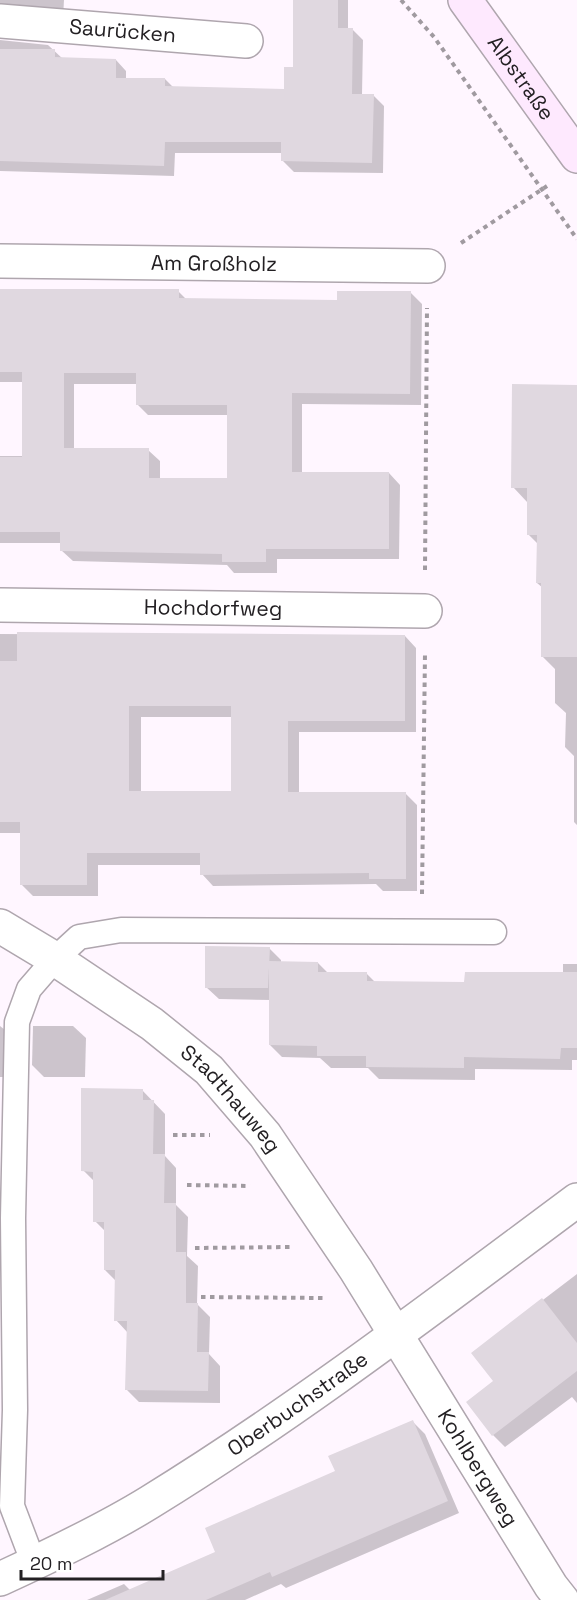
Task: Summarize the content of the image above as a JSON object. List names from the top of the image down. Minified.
{"streets":{"street":["Saurücken","Albstraße","Am Großholz","Hochdorfweg","Stadthauweg","Oberbuchstraße","Kohlbergweg"]},"crossings":[["Stadthauweg","Oberbuchstraße"],["Stadthauweg","Kohlbergweg"],["Oberbuchstraße","Kohlbergweg"]],"scale_bar":"20 m"}
